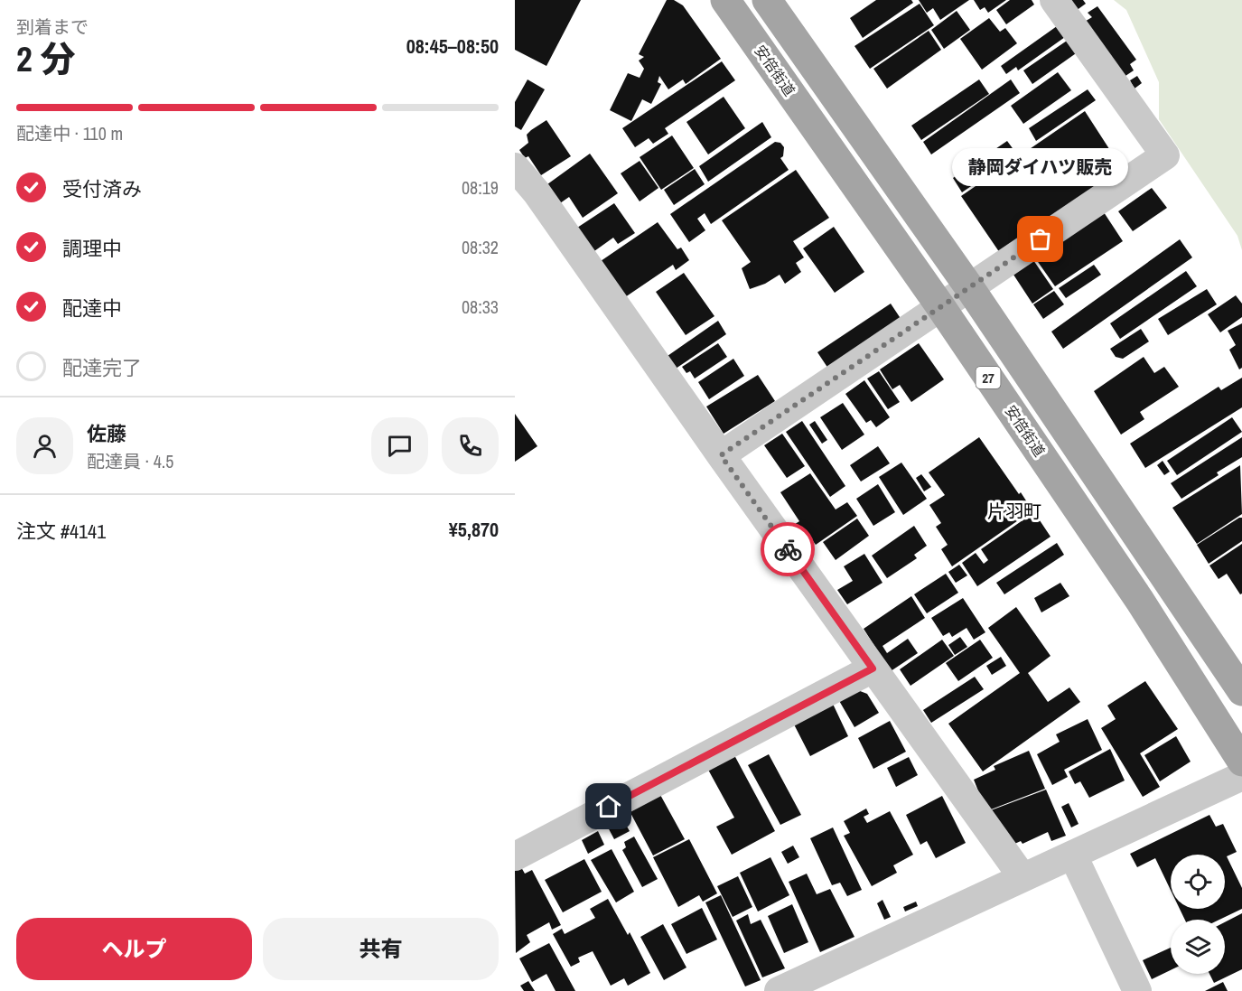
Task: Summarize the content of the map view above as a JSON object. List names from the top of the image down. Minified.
{"streets":{"main road":["安倍街道","27"]},"districts":["片羽町"],"places":["静岡ダイハツ販売"],"page":{"heading":["2 分","到着まで","08:45–08:50"],"panel":["佐藤","配達員 · 4.5","注文 #4141","¥5,870"],"bar":"配達中 · 110 m","bubble":"静岡ダイハツ販売","list":[["受付済み","08:19"],["調理中","08:32"],["配達中","08:33"],"配達完了"],"buttons":["ヘルプ","共有"]}}
